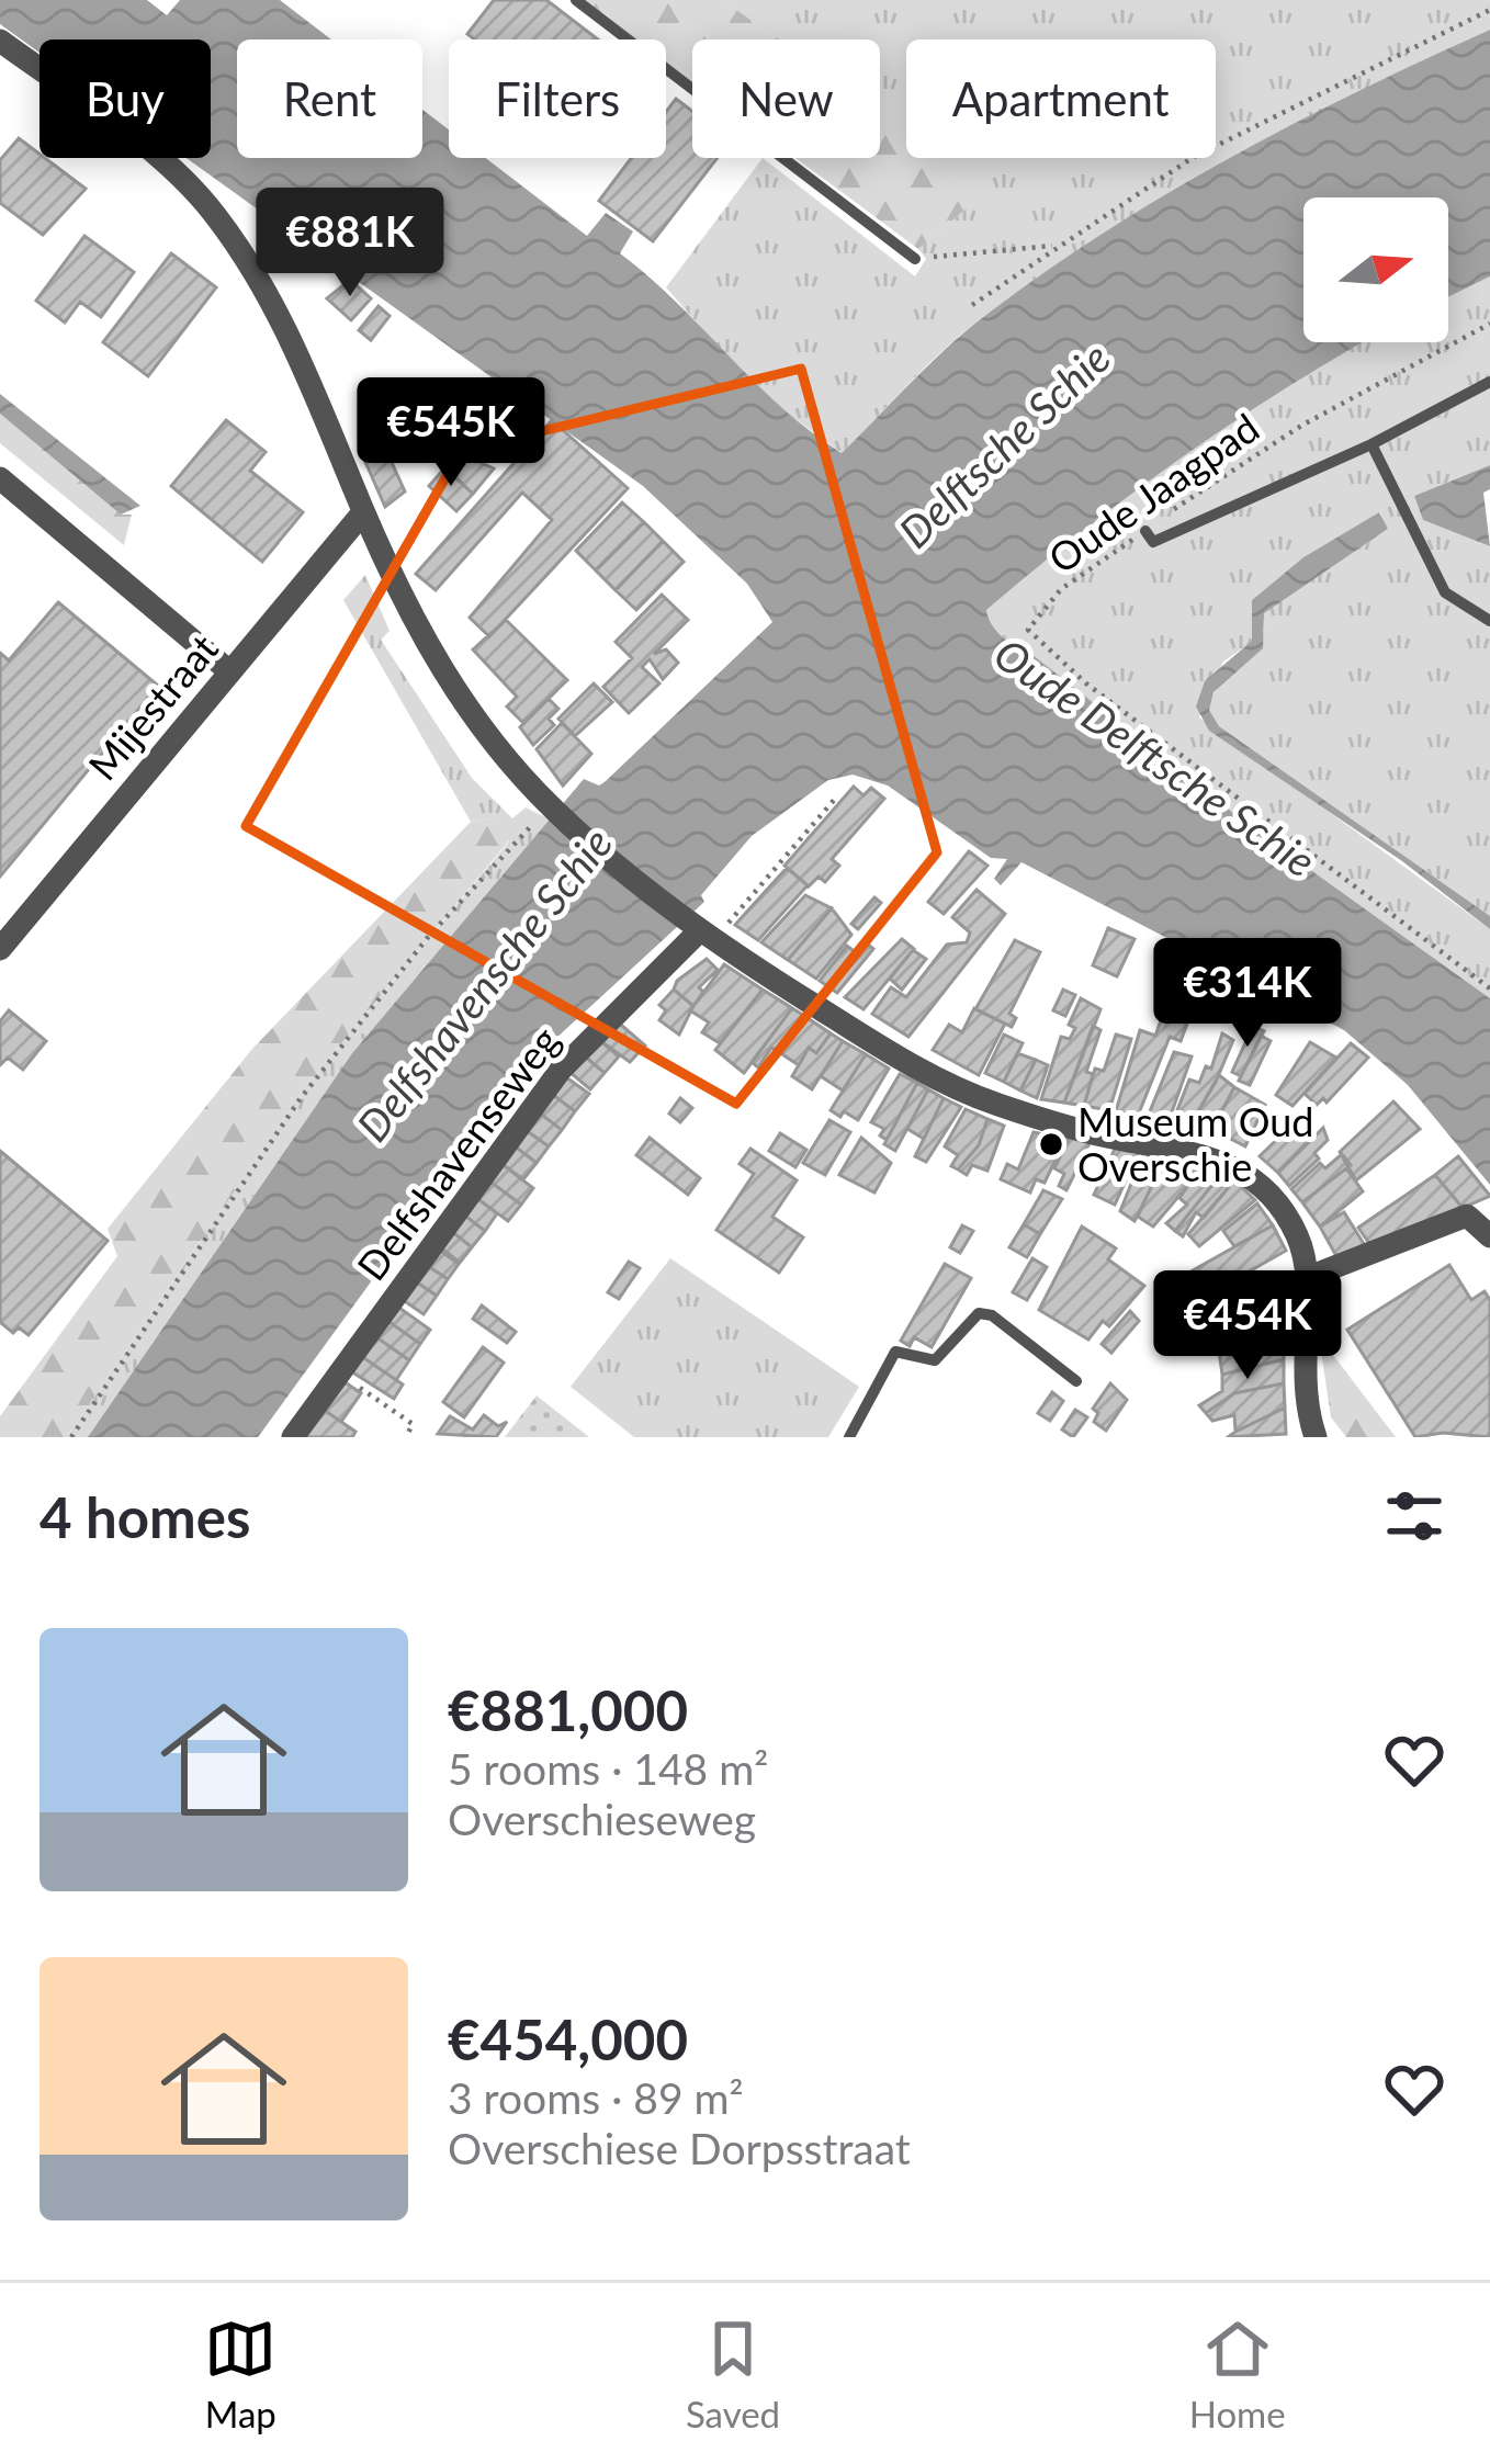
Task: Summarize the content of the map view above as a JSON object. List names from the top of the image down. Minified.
{"streets":{"street":["Mijestraat","Delfshavenseweg"],"path":["Oude Jaagpad"]},"water":["Delftsche Schie","Oude Delftsche Schie","Delfshavensche Schie"],"places":["Museum Oud Overschie"],"north":"right","page":{"chip":["Buy","Rent","Filters","New","Apartment"],"price":["€881K","€545K","€314K","€454K"],"heading":"4 homes","list":[{"name":"€881,000","note":"5 rooms · 148 m² · Overschieseweg"},{"name":"€454,000","note":"3 rooms · 89 m² · Overschiese Dorpsstraat"}],"tabs":["Map","Saved","Home"]}}
